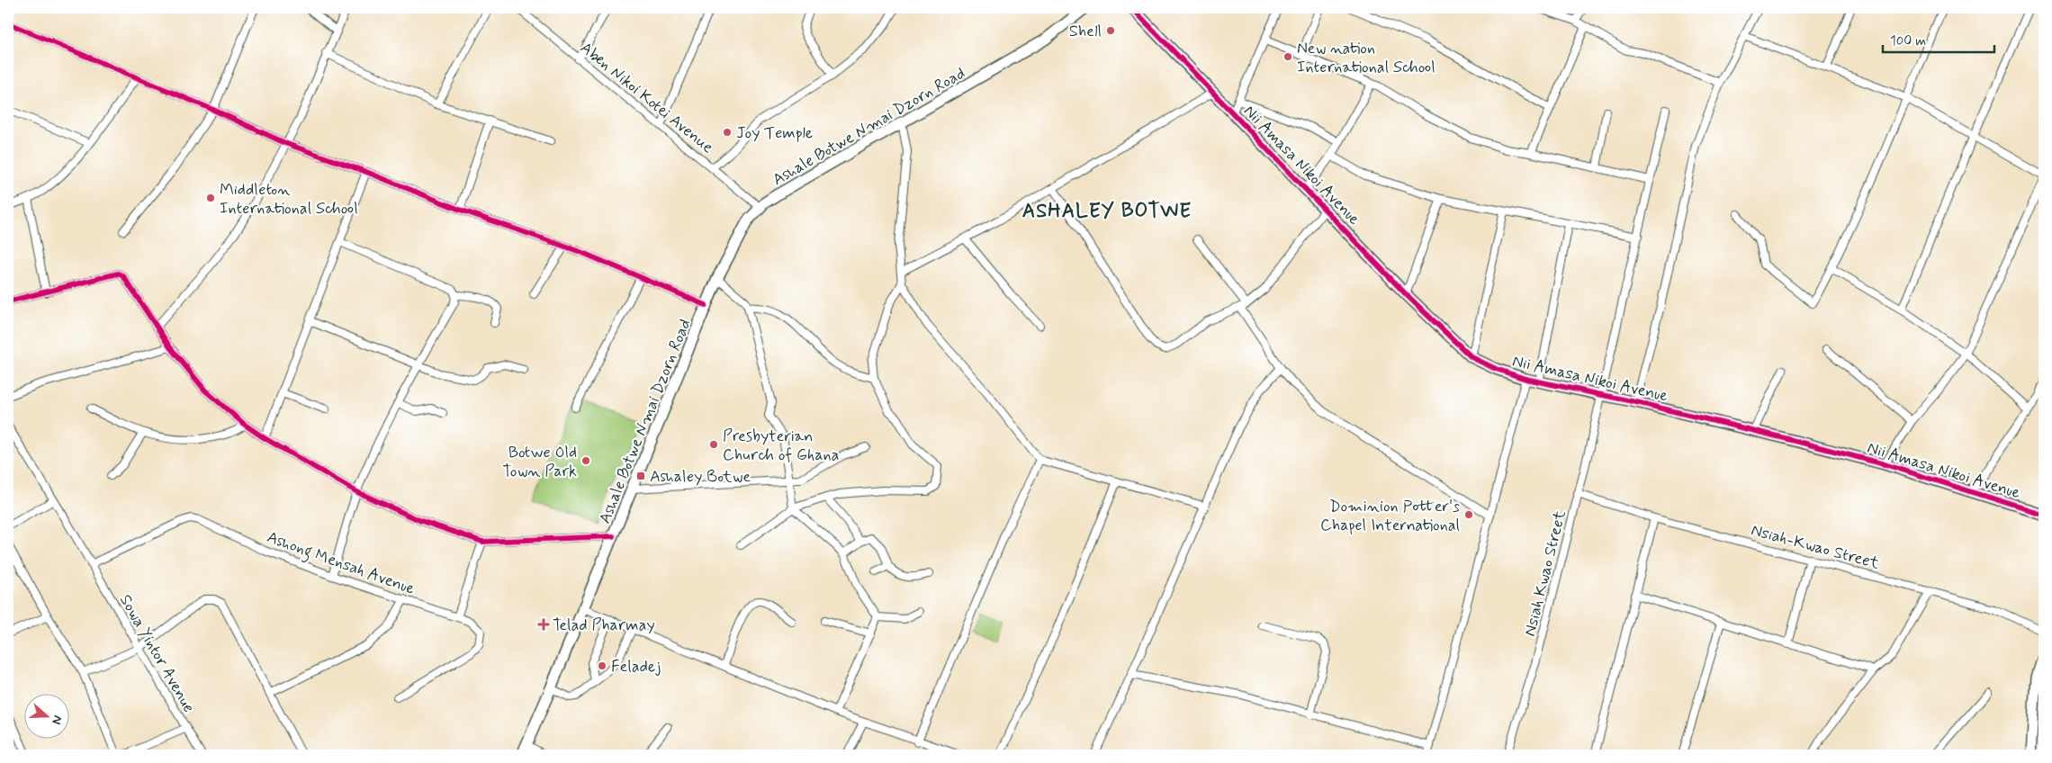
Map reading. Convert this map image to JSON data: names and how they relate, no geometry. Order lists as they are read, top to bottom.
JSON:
{
  "streets": {
    "street": [
      "Aben Nikoi Kotei Avenue",
      "Ashale Botwe Nmai Dzorn Road",
      "Nii Amasa Nikoi Avenue",
      "Nsiah-Kwao Street",
      "Ashong Mensah Avenue",
      "Nsiah Kwao Street",
      "Sowa Yintor Avenue"
    ]
  },
  "crossings": [
    ["Aben Nikoi Kotei Avenue", "Ashale Botwe Nmai Dzorn Road"],
    ["Nii Amasa Nikoi Avenue", "Nsiah Kwao Street"],
    ["Nsiah-Kwao Street", "Nsiah Kwao Street"],
    ["Ashong Mensah Avenue", "Sowa Yintor Avenue"]
  ],
  "districts": ["ASHALEY BOTWE"],
  "places": {
    "other": [
      "Shell",
      "New nation International School",
      "Joy Temple",
      "Middleton International School",
      "Presbyterian Church of Ghana",
      "Botwe Old Town Park",
      "Dominion Potter's Chapel International",
      "Feladej"
    ],
    "transit": ["Ashaley Botwe"],
    "health": ["Telad Pharmay"]
  },
  "scale_bar": "100 m",
  "north": "right"
}
